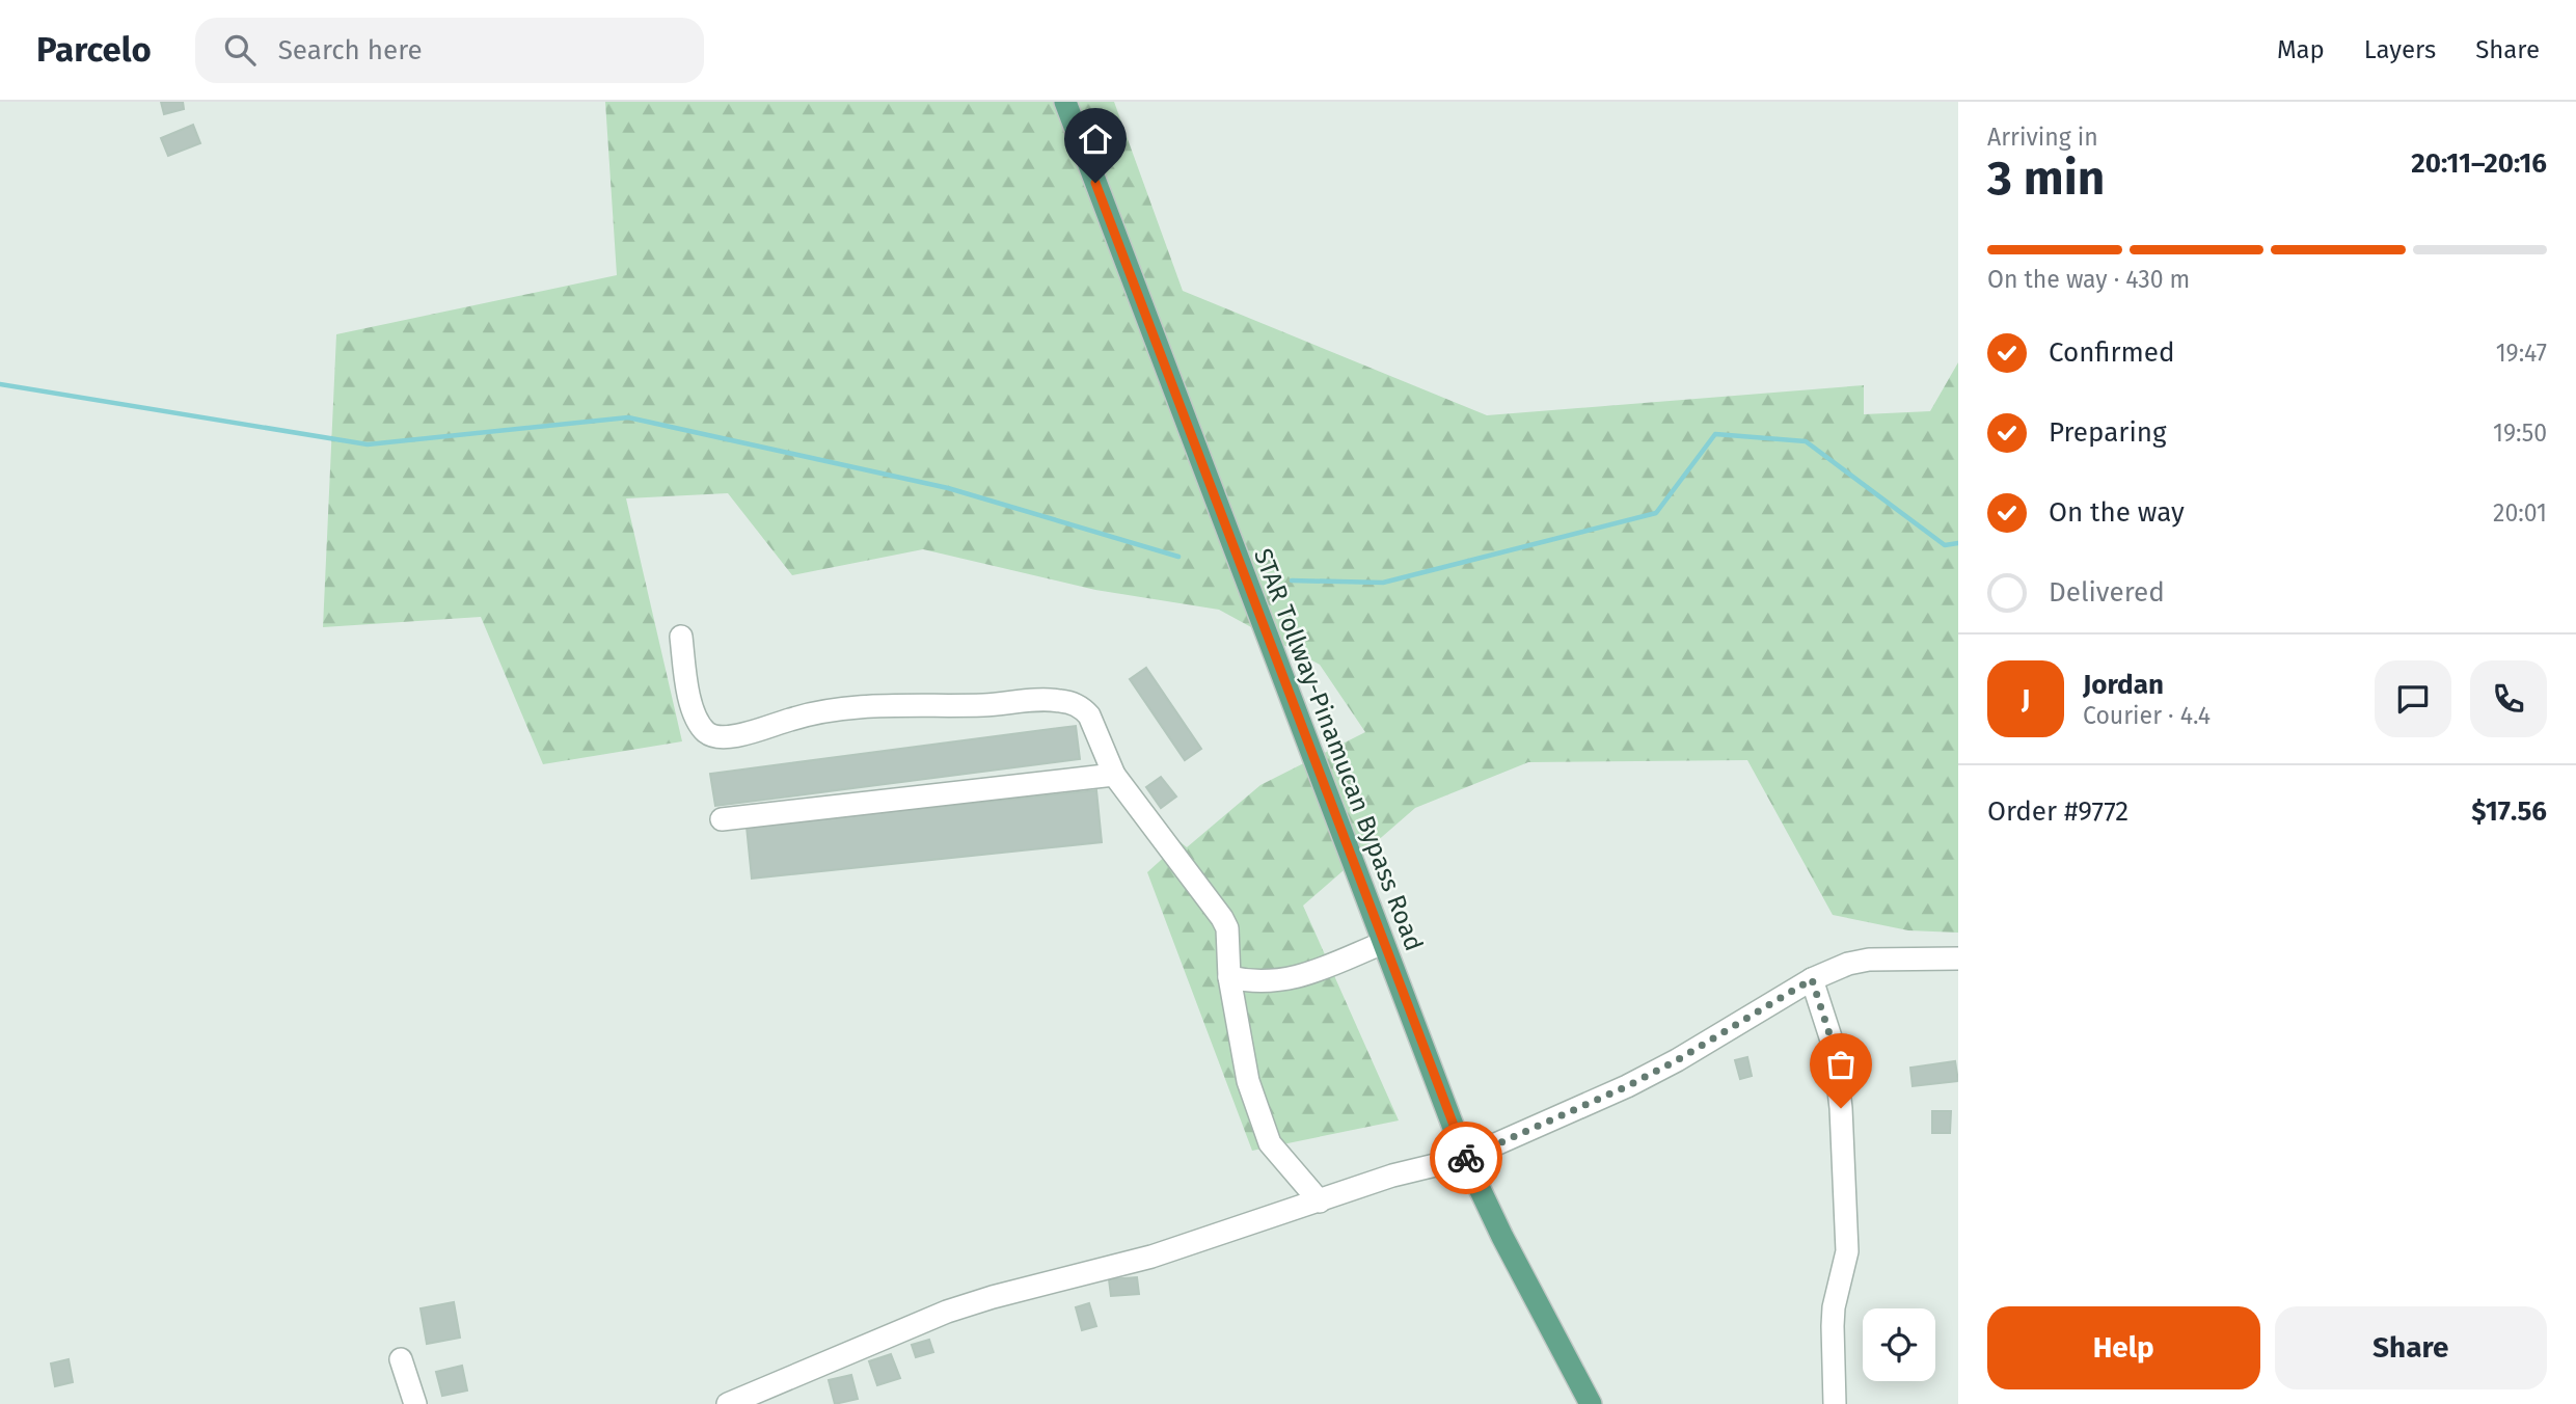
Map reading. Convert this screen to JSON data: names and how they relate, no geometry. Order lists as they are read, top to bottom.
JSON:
{
  "streets": {
    "main road": ["STAR Tollway-Pinamucan Bypass Road"]
  },
  "page": {
    "header": "Parcelo",
    "search": "Search here",
    "nav": ["Map", "Layers", "Share"],
    "heading": ["3 min", "Arriving in", "20:11–20:16"],
    "panel": [
      "Jordan",
      "Courier · 4.4",
      "Order #9772",
      "$17.56"
    ],
    "bar": "On the way · 430 m",
    "list": [
      ["Confirmed", "19:47"],
      ["Preparing", "19:50"],
      ["On the way", "20:01"],
      "Delivered"
    ],
    "round": "J",
    "buttons": ["Help", "Share"]
  }
}
